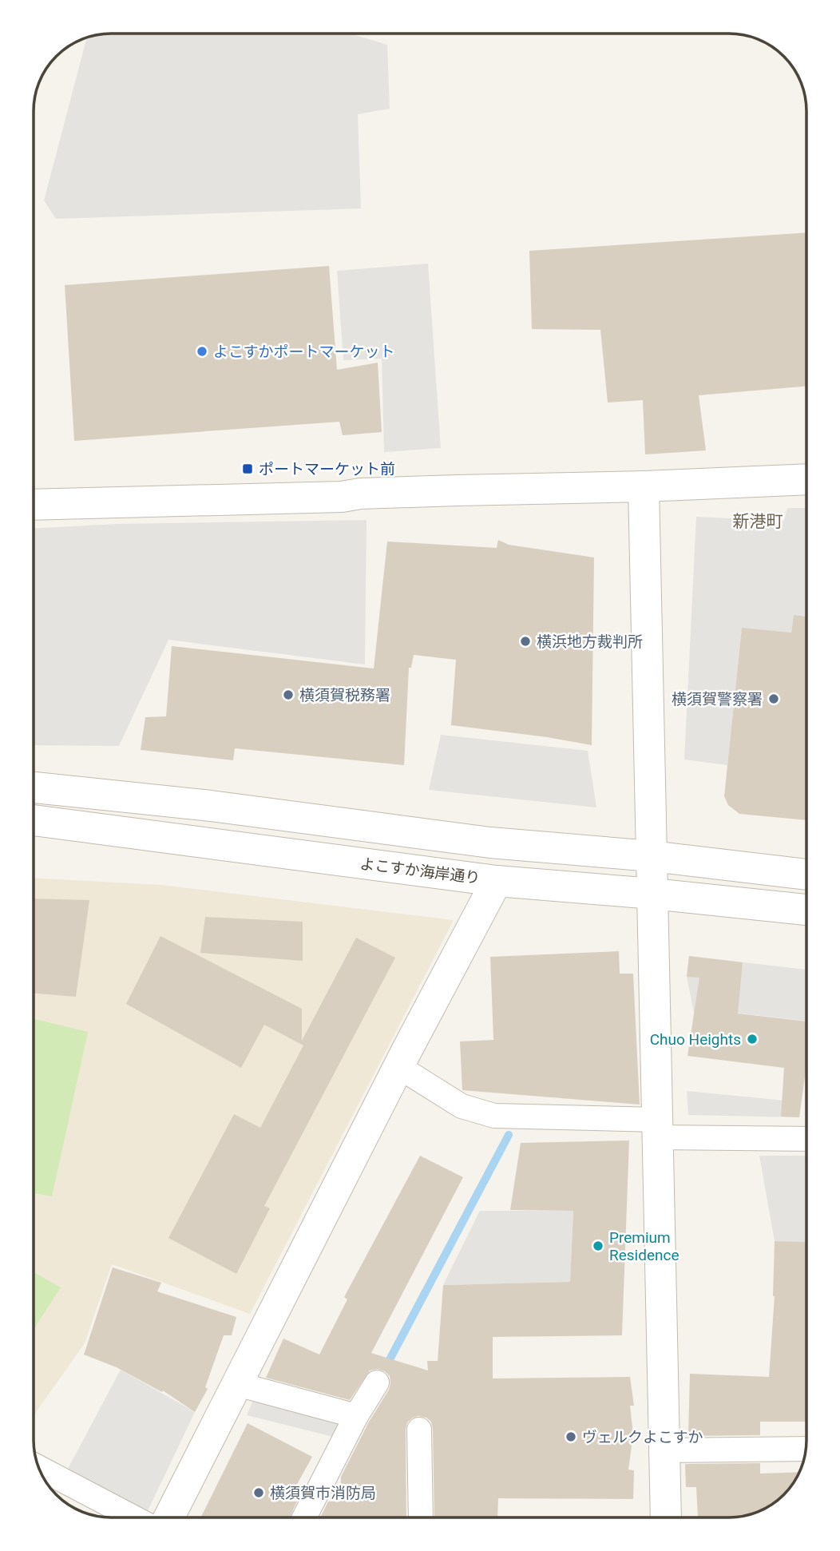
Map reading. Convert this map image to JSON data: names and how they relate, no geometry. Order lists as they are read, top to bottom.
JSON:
{
  "streets": {
    "street": ["よこすか海岸通り"]
  },
  "districts": ["新港町"],
  "places": {
    "other": [
      "よこすかポートマーケット",
      "横浜地方裁判所",
      "横須賀税務署",
      "横須賀警察署",
      "Chuo Heights",
      "Premium Residence",
      "ヴェルクよこすか",
      "横須賀市消防局"
    ],
    "transit": ["ポートマーケット前"]
  }
}
